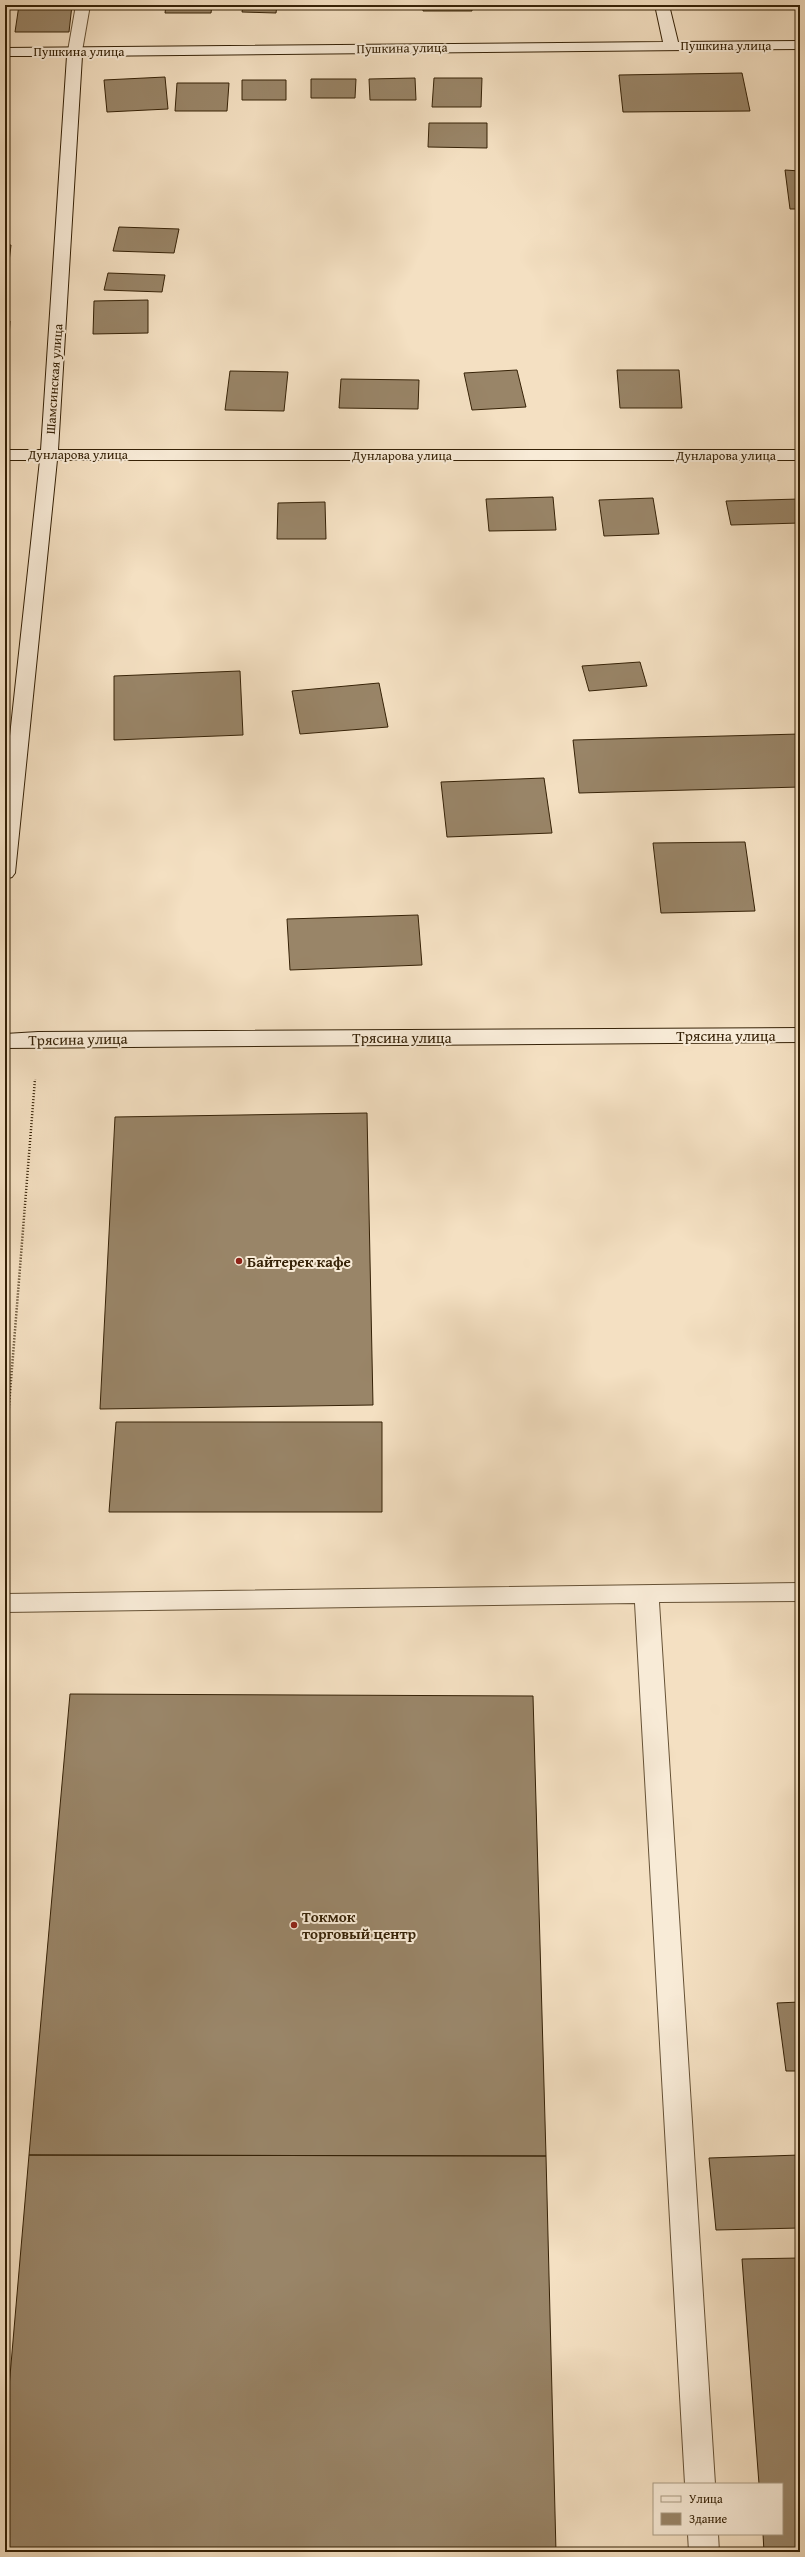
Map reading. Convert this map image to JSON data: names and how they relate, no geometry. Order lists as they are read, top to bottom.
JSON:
{
  "streets": {
    "street": [
      "Пушкина улица",
      "Шамсинская улица",
      "Дунларова улица",
      "Трясина улица"
    ]
  },
  "crossings": [
    ["Пушкина улица", "Шамсинская улица"],
    ["Шамсинская улица", "Дунларова улица"]
  ],
  "places": ["Байтерек кафе", "Токмок торговый центр"],
  "legend": ["Улица", "Здание"]
}
